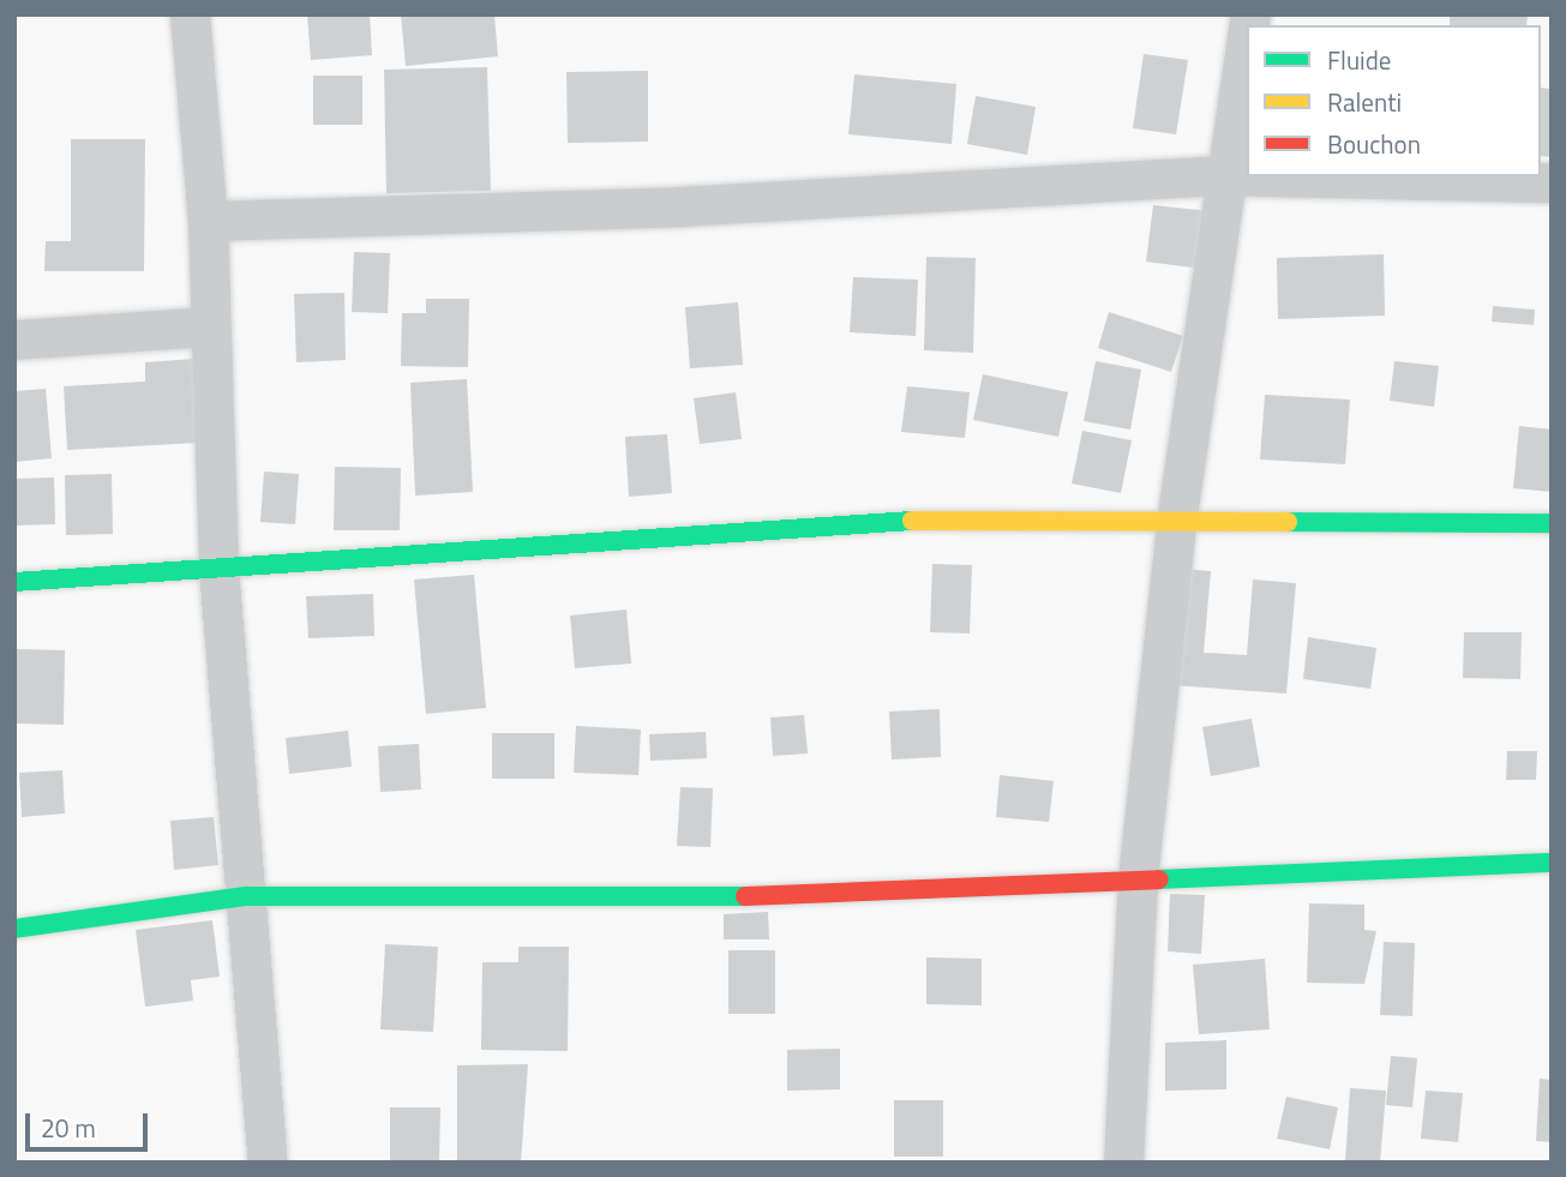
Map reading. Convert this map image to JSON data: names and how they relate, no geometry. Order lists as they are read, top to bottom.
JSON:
{
  "legend": ["Fluide", "Ralenti", "Bouchon"],
  "scale_bar": "20 m"
}
